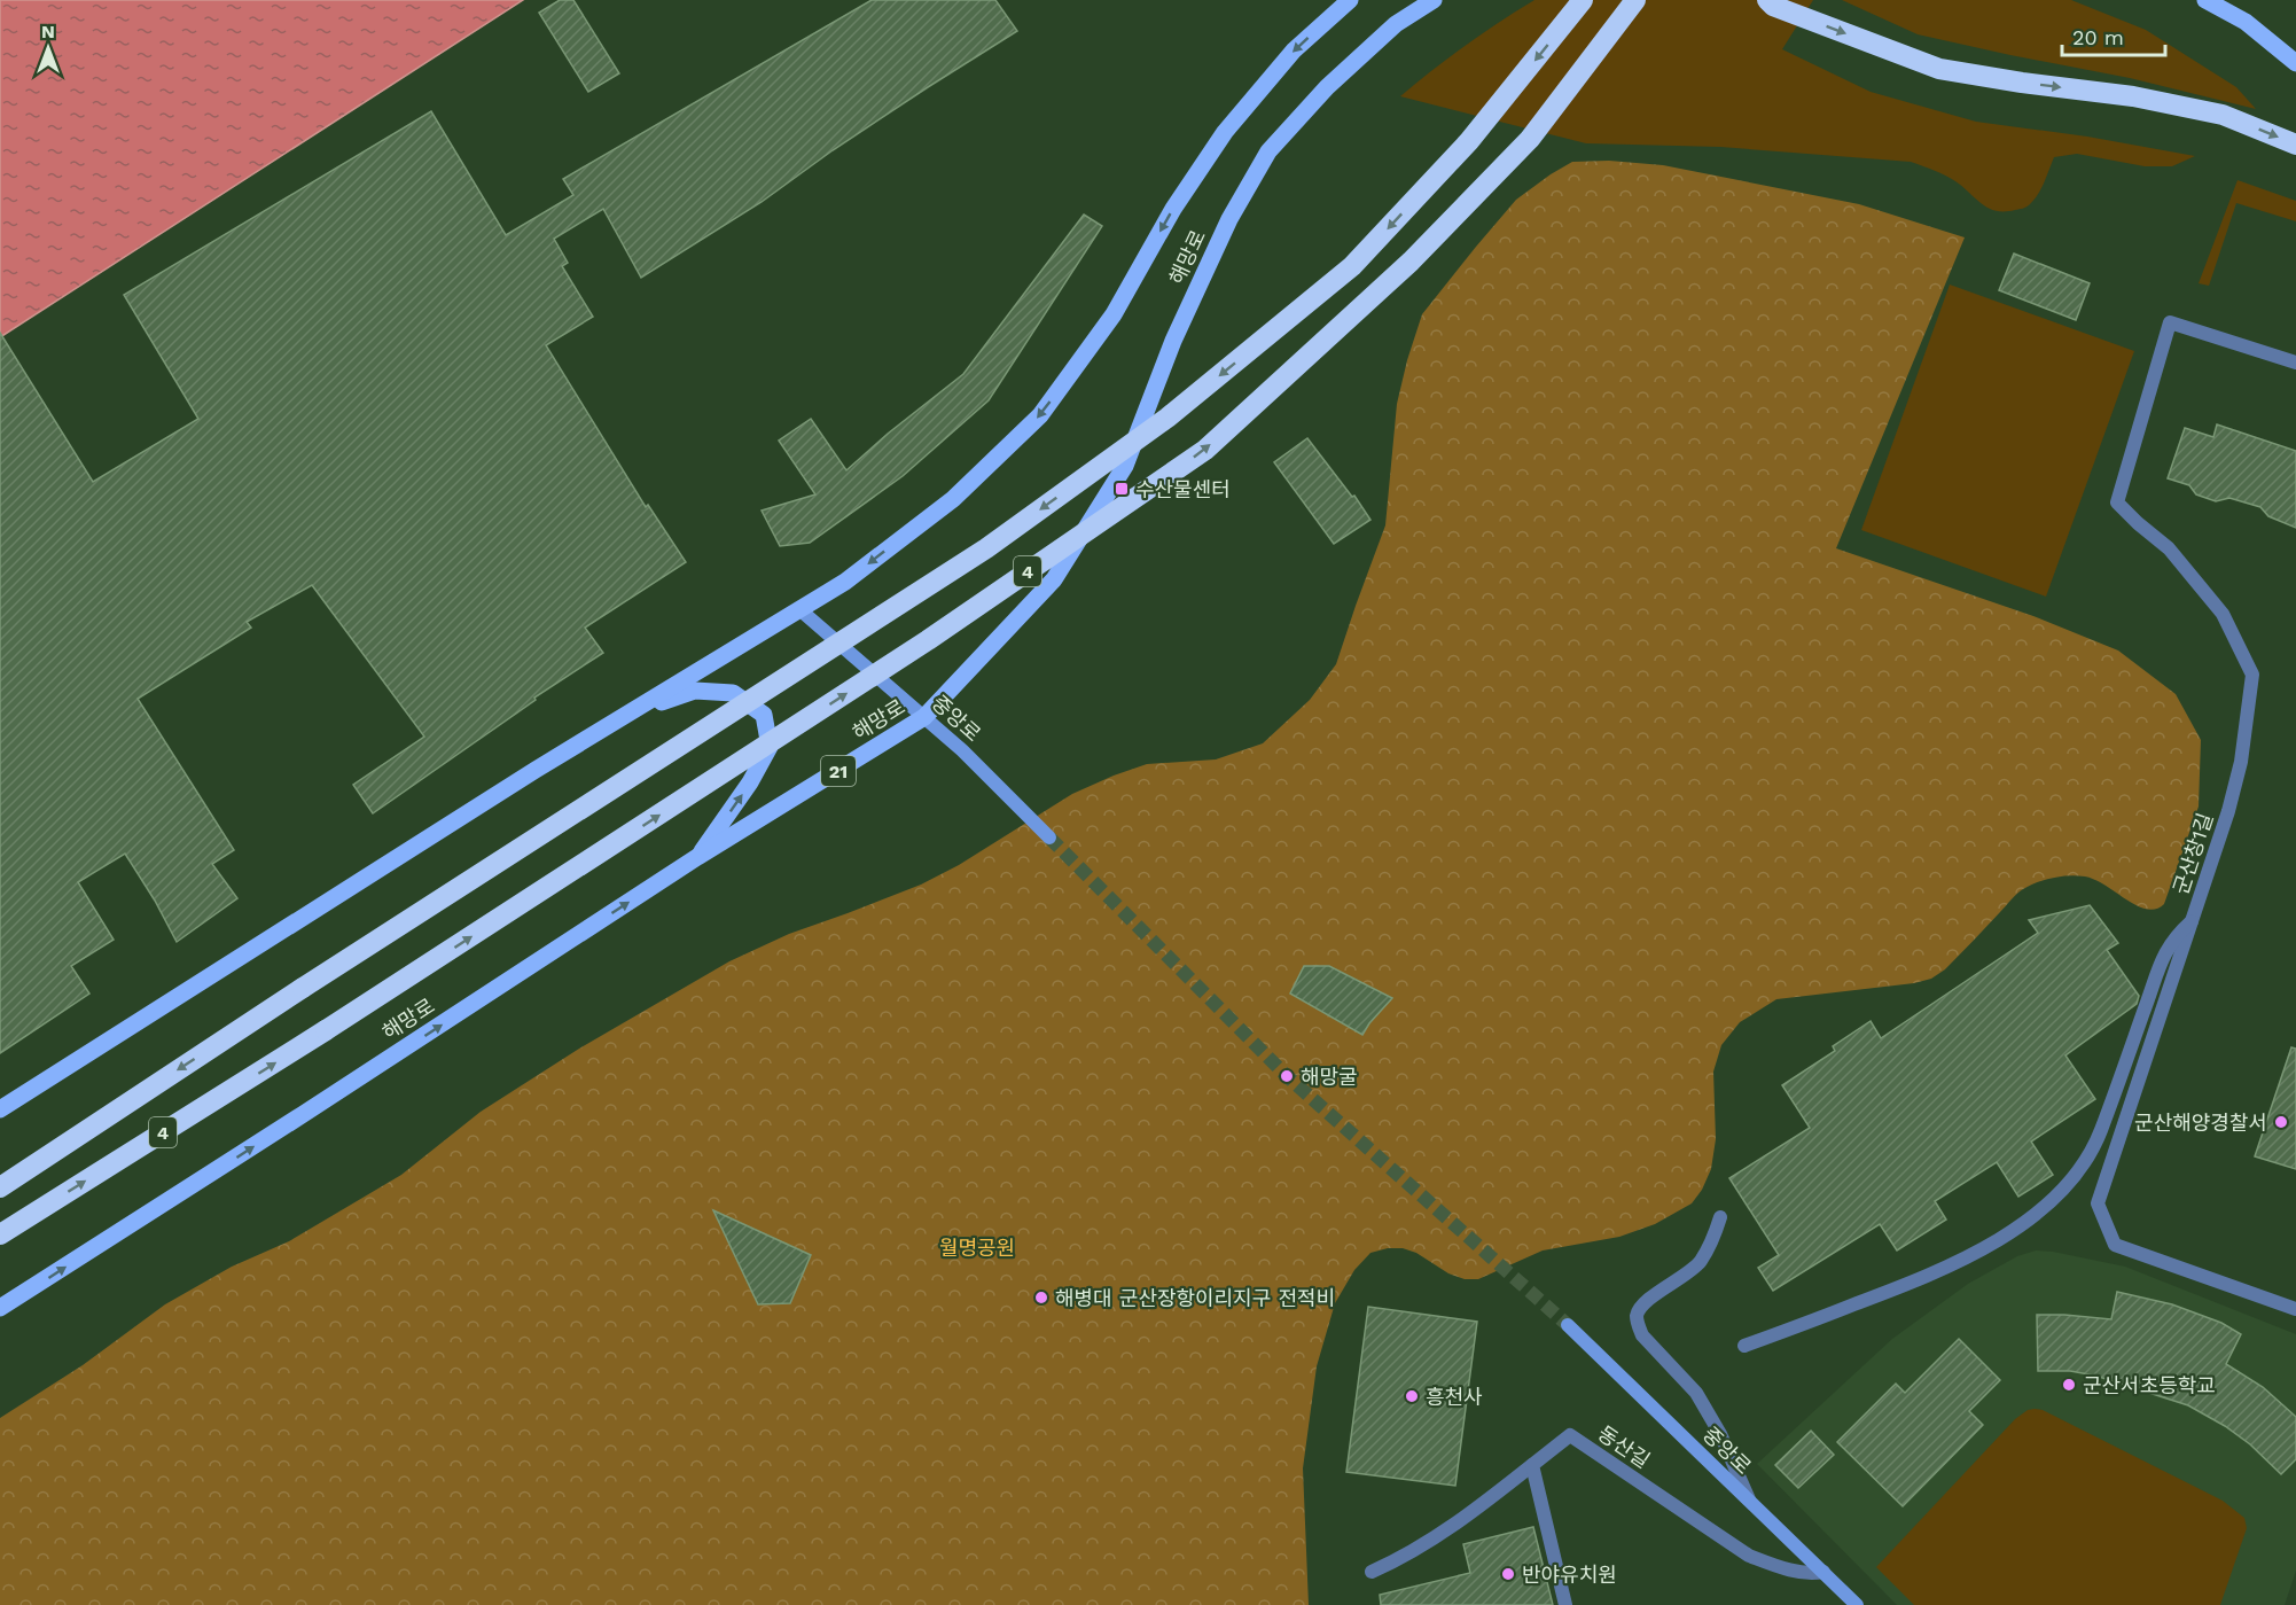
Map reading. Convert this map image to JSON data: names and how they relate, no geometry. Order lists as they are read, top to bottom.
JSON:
{
  "streets": {
    "highway": ["4"],
    "main road": ["해망로", "21"],
    "street": ["중앙로", "군산창1길", "동산길"]
  },
  "crossings": [
    ["해망로", "중앙로"],
    ["중앙로", "동산길"]
  ],
  "parks": ["월명공원"],
  "places": {
    "transit": ["수산물센터"],
    "other": [
      "해망굴",
      "군산해양경찰서",
      "해병대 군산장항이리지구 전적비",
      "군산서초등학교",
      "흥천사",
      "반야유치원"
    ]
  },
  "scale_bar": "20 m",
  "north": "top"
}
